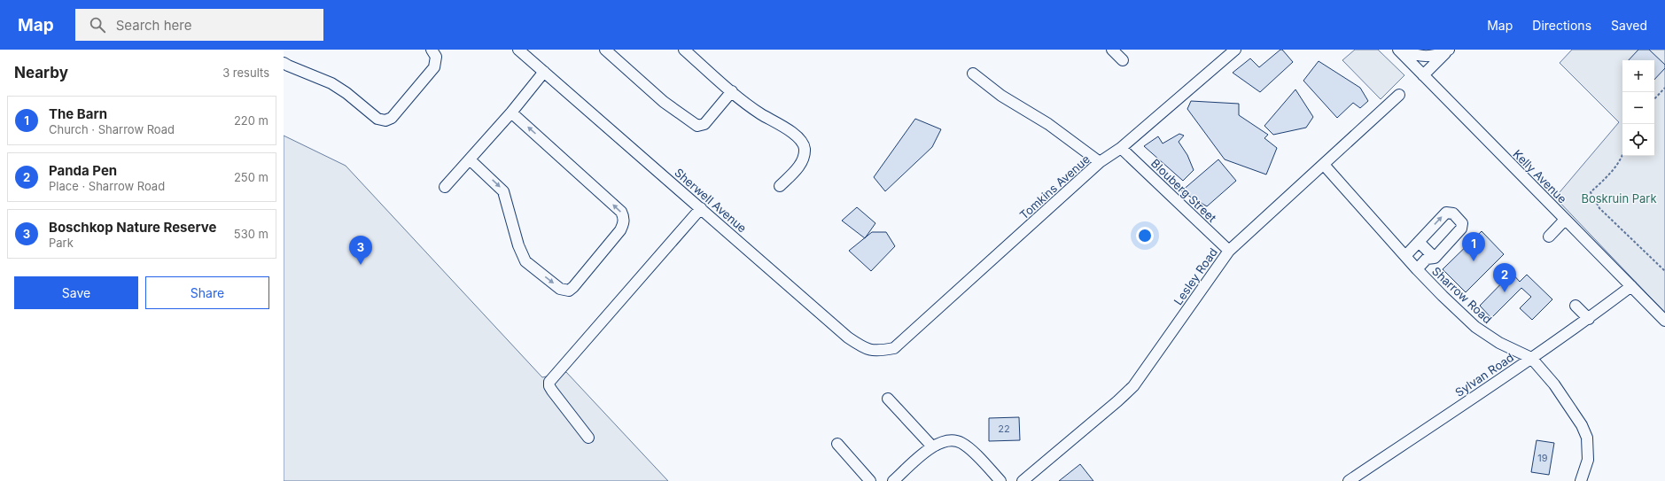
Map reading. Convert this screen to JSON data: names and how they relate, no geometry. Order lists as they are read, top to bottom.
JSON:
{
  "streets": {
    "street": [
      "Kelly Avenue",
      "Tomkins Avenue",
      "Blouberg Street",
      "Sherwell Avenue",
      "Lesley Road",
      "Sharrow Road",
      "Sylvan Road"
    ]
  },
  "crossings": [
    ["Kelly Avenue", "Sylvan Road"],
    ["Tomkins Avenue", "Blouberg Street"],
    ["Tomkins Avenue", "Sherwell Avenue"],
    ["Blouberg Street", "Lesley Road"],
    ["Lesley Road", "Sharrow Road"],
    ["Sharrow Road", "Sylvan Road"]
  ],
  "parks": ["Boskruin Park"],
  "house_numbers": ["22", "19"],
  "page": {
    "header": "Map",
    "search": "Search here",
    "nav": ["Map", "Directions", "Saved"],
    "heading": ["Nearby", "3 results"],
    "map_buttons": ["+", "−"],
    "list": [
      {
        "mark": "1",
        "name": "The Barn",
        "note": "Church · Sharrow Road",
        "value": "220 m"
      },
      {
        "mark": "2",
        "name": "Panda Pen",
        "note": "Place · Sharrow Road",
        "value": "250 m"
      },
      {
        "mark": "3",
        "name": "Boschkop Nature Reserve",
        "note": "Park",
        "value": "530 m"
      }
    ],
    "pins": ["1", "3", "2"],
    "buttons": ["Save", "Share"]
  }
}
